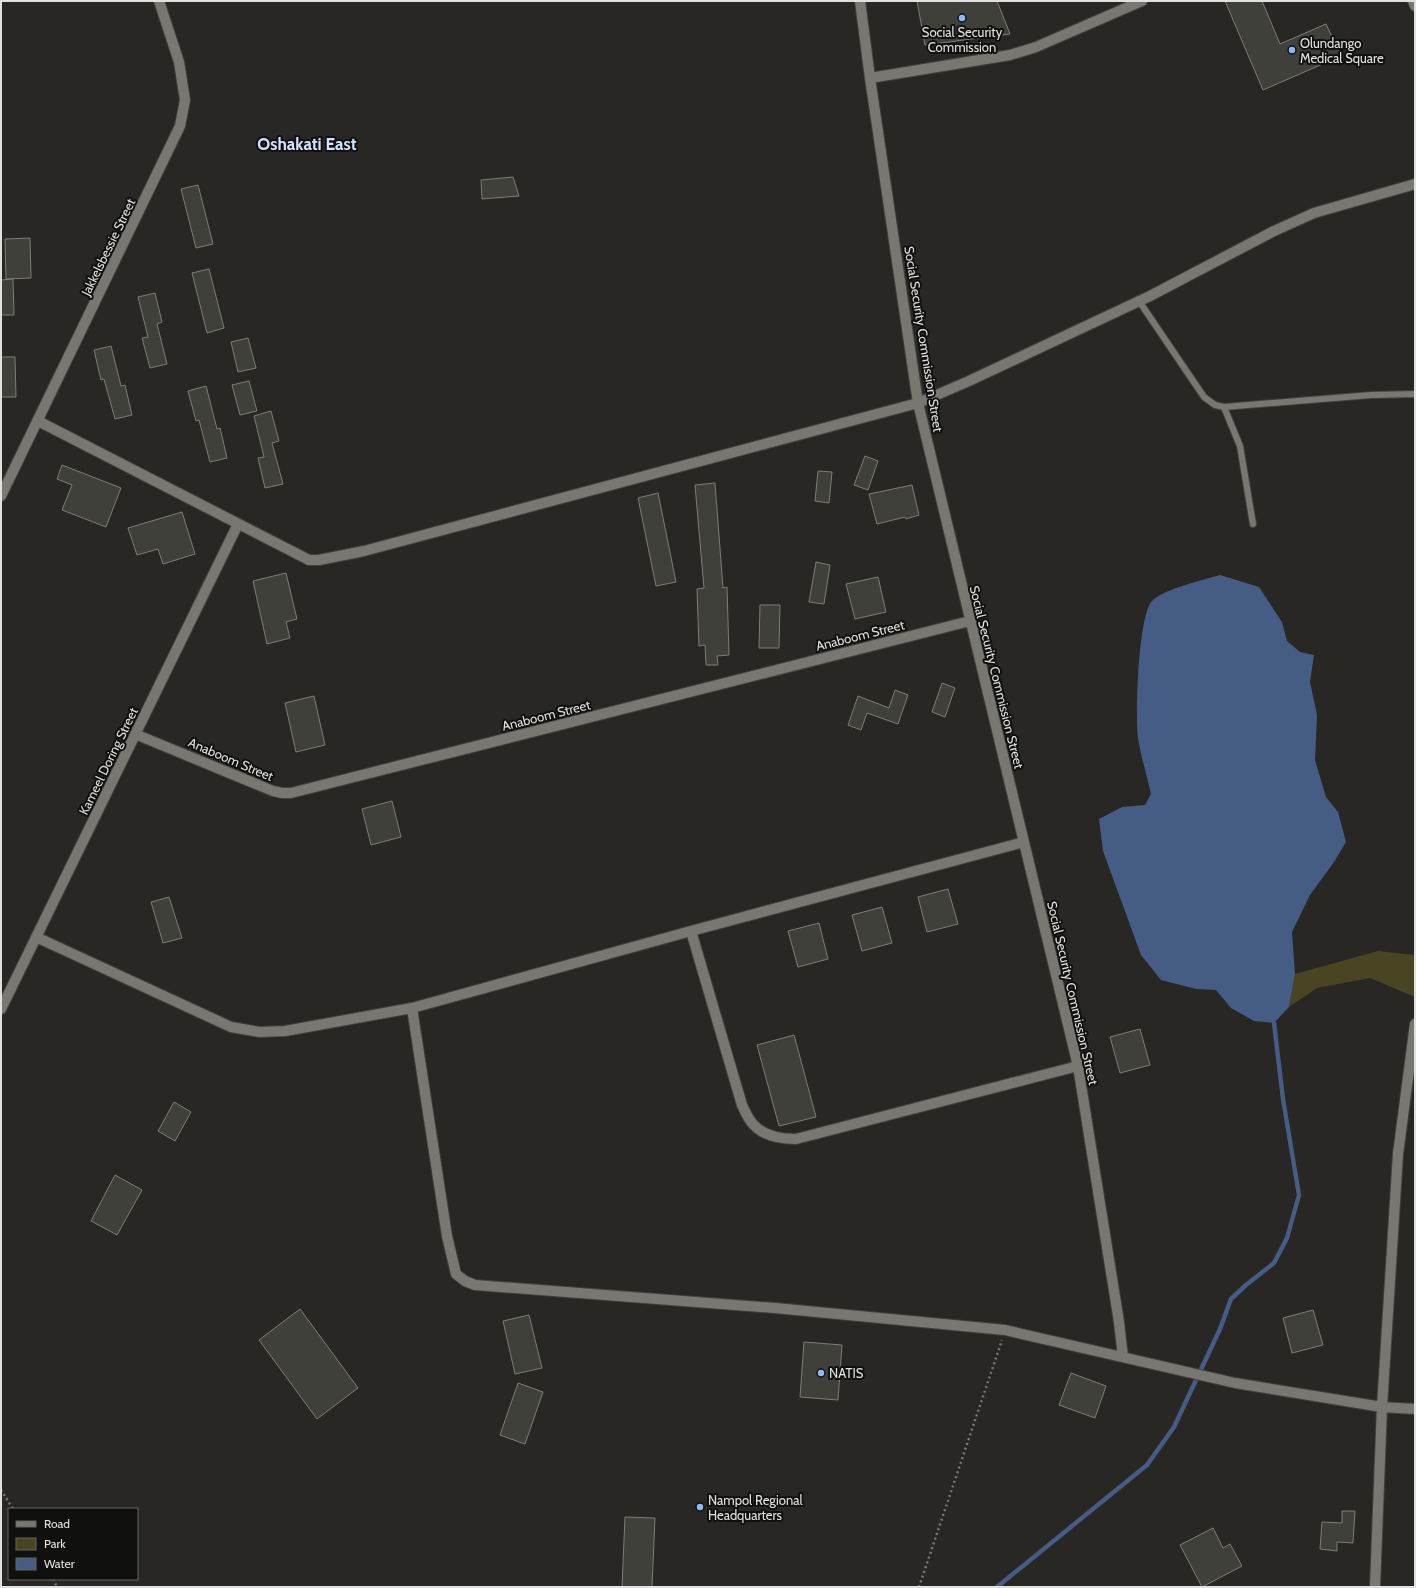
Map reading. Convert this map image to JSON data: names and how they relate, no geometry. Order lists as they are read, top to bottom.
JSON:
{
  "streets": {
    "street": [
      "Jakkelsbessie Street",
      "Social Security Commission Street",
      "Anaboom Street",
      "Kameel Doring Street"
    ]
  },
  "crossings": [
    ["Social Security Commission Street", "Anaboom Street"],
    ["Anaboom Street", "Kameel Doring Street"]
  ],
  "districts": ["Oshakati East"],
  "places": [
    "Social Security Commission",
    "Olundango Medical Square",
    "NATIS",
    "Nampol Regional Headquarters"
  ],
  "legend": ["Road", "Park", "Water"]
}
